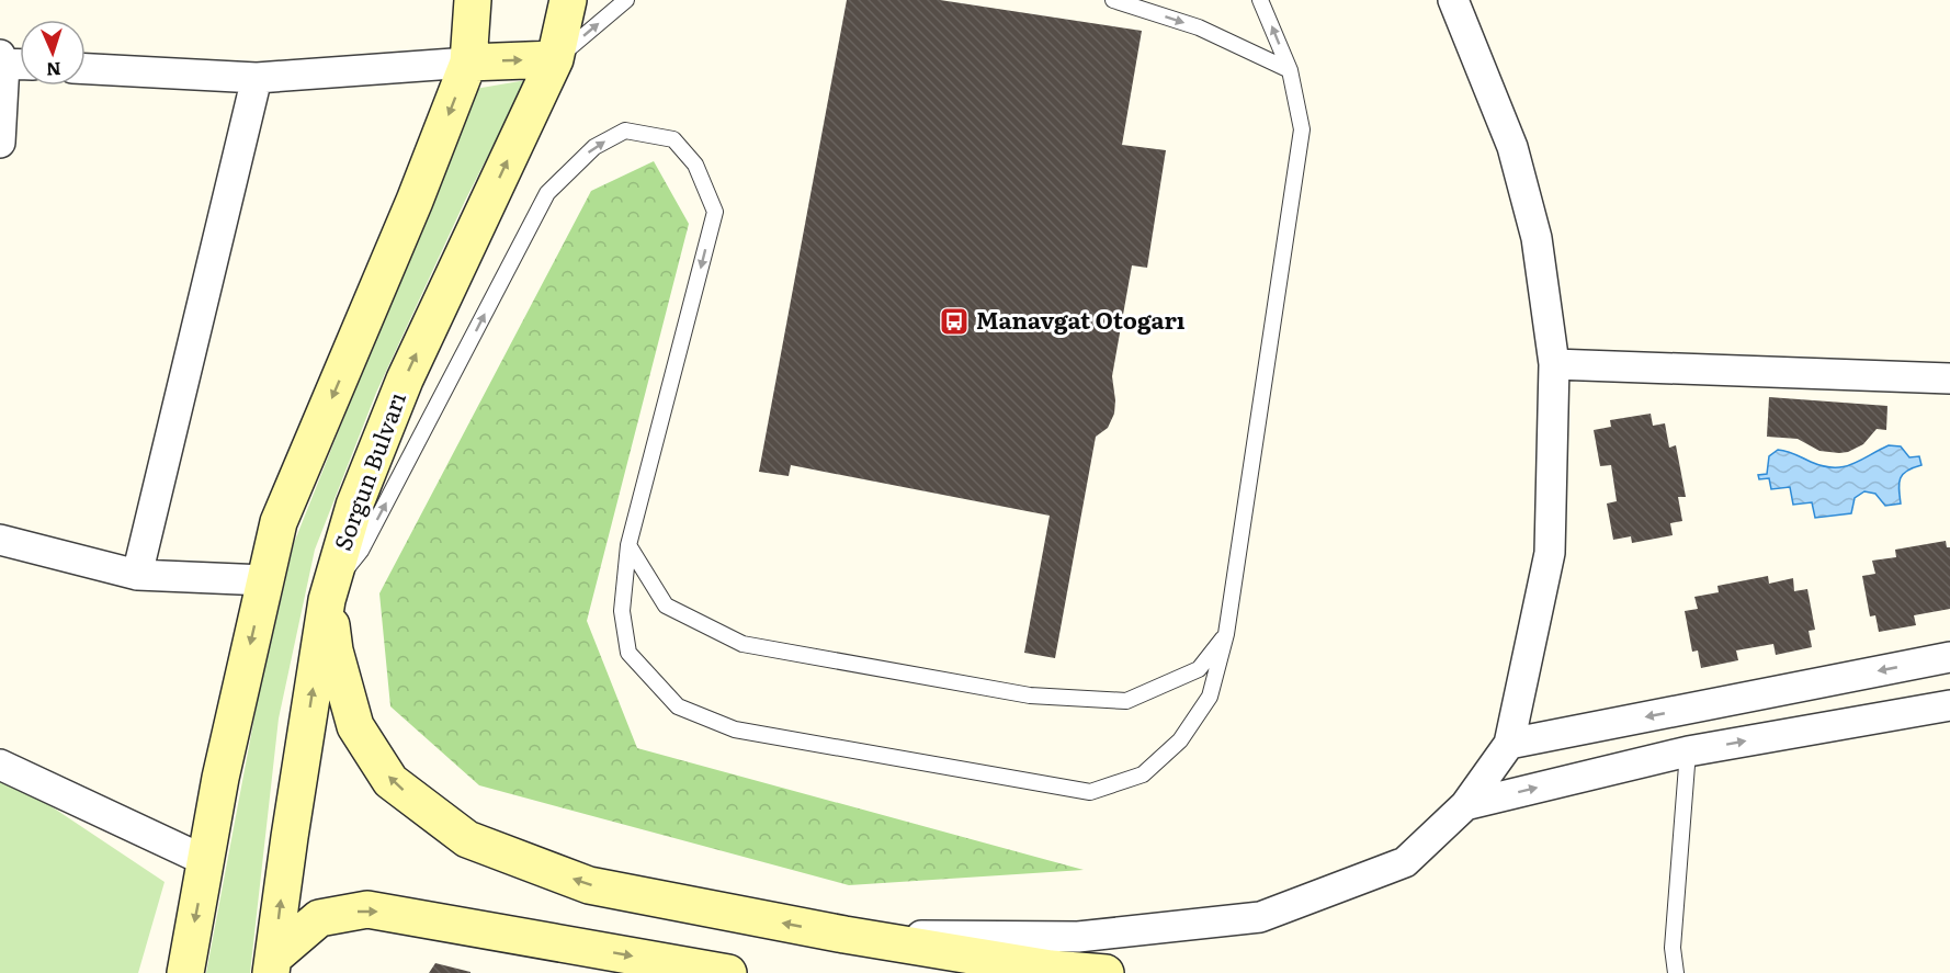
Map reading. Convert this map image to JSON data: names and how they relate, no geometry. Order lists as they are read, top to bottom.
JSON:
{
  "streets": {
    "main road": ["Sorgun Bulvarı"]
  },
  "places": {
    "bus stop": ["Manavgat Otogarı"]
  },
  "north": "bottom"
}
